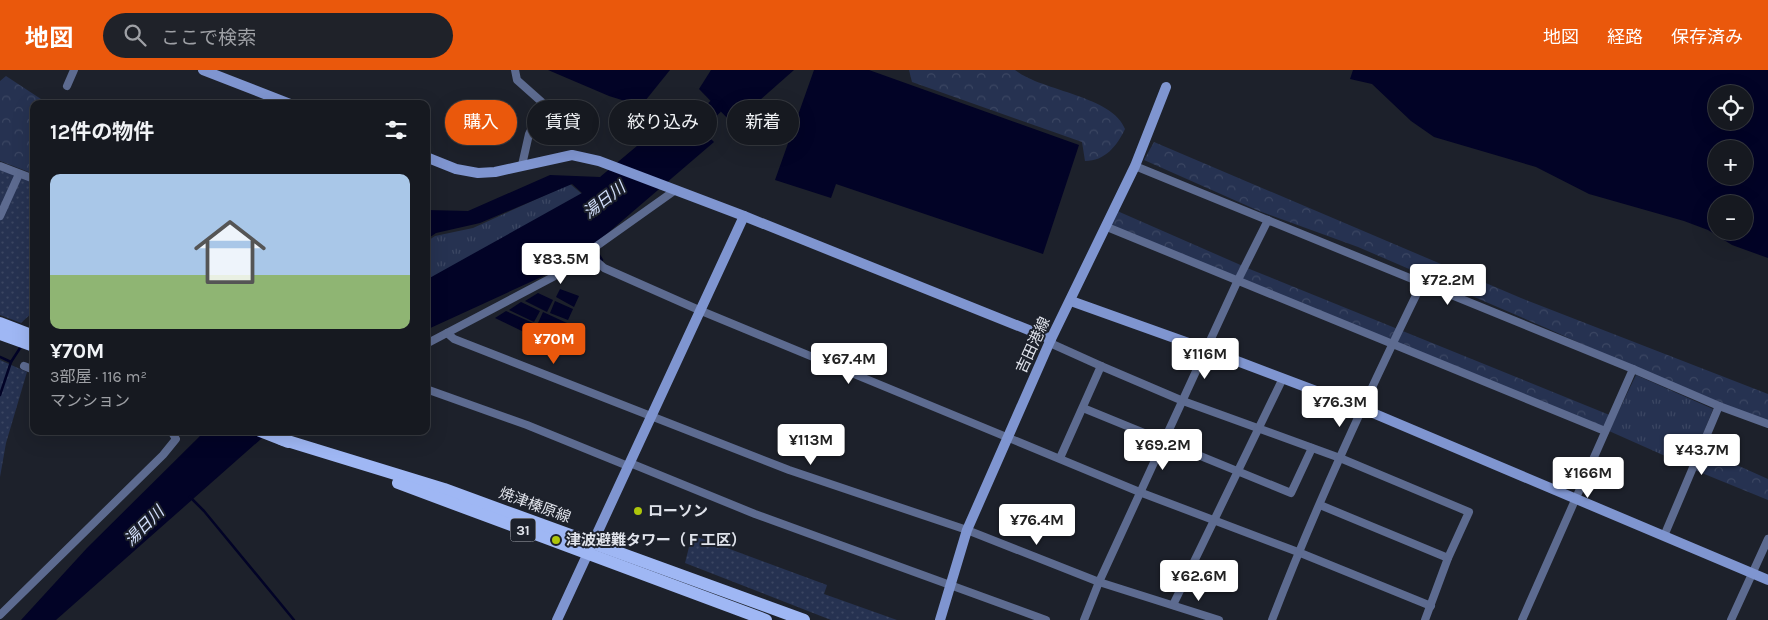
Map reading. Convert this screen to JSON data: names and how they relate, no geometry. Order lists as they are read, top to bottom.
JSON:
{
  "streets": {
    "main road": ["焼津榛原線", "31"],
    "street": ["吉田港線"]
  },
  "water": ["湯日川"],
  "places": ["ローソン", "津波避難タワー（Ｆ工区）"],
  "page": {
    "header": "地図",
    "search": "ここで検索",
    "nav": ["地図", "経路", "保存済み"],
    "map_buttons": ["+", "−"],
    "chip": [
      "購入",
      "賃貸",
      "絞り込み",
      "新着"
    ],
    "heading": "12件の物件",
    "list": [
      {
        "name": "¥70M",
        "note": "3部屋 · 116 m² · マンション"
      }
    ],
    "price": [
      "¥83.5M",
      "¥72.2M",
      "¥70M",
      "¥116M",
      "¥67.4M",
      "¥76.3M",
      "¥113M",
      "¥69.2M",
      "¥43.7M",
      "¥166M",
      "¥76.4M",
      "¥62.6M"
    ]
  }
}
